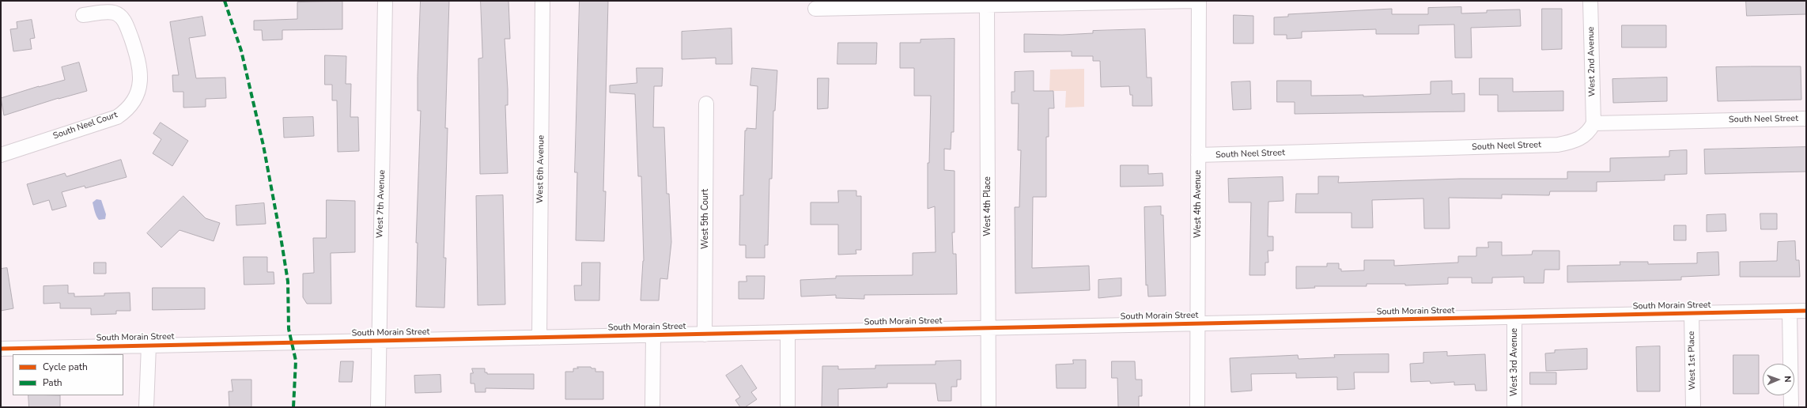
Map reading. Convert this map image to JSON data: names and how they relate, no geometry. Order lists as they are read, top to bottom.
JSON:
{
  "streets": {
    "street": [
      "West 2nd Avenue",
      "South Neel Street",
      "South Neel Court",
      "West 6th Avenue",
      "West 7th Avenue",
      "West 4th Avenue",
      "West 4th Place",
      "West 5th Court",
      "South Morain Street",
      "West 1st Place",
      "West 3rd Avenue"
    ]
  },
  "crossings": [
    ["West 2nd Avenue", "South Neel Street"],
    ["South Neel Street", "West 4th Avenue"],
    ["West 6th Avenue", "South Morain Street"],
    ["West 7th Avenue", "South Morain Street"],
    ["West 4th Avenue", "South Morain Street"],
    ["West 4th Place", "South Morain Street"],
    ["West 5th Court", "South Morain Street"],
    ["South Morain Street", "West 1st Place"],
    ["South Morain Street", "West 3rd Avenue"]
  ],
  "legend": ["Cycle path", "Path"],
  "north": "right"
}
